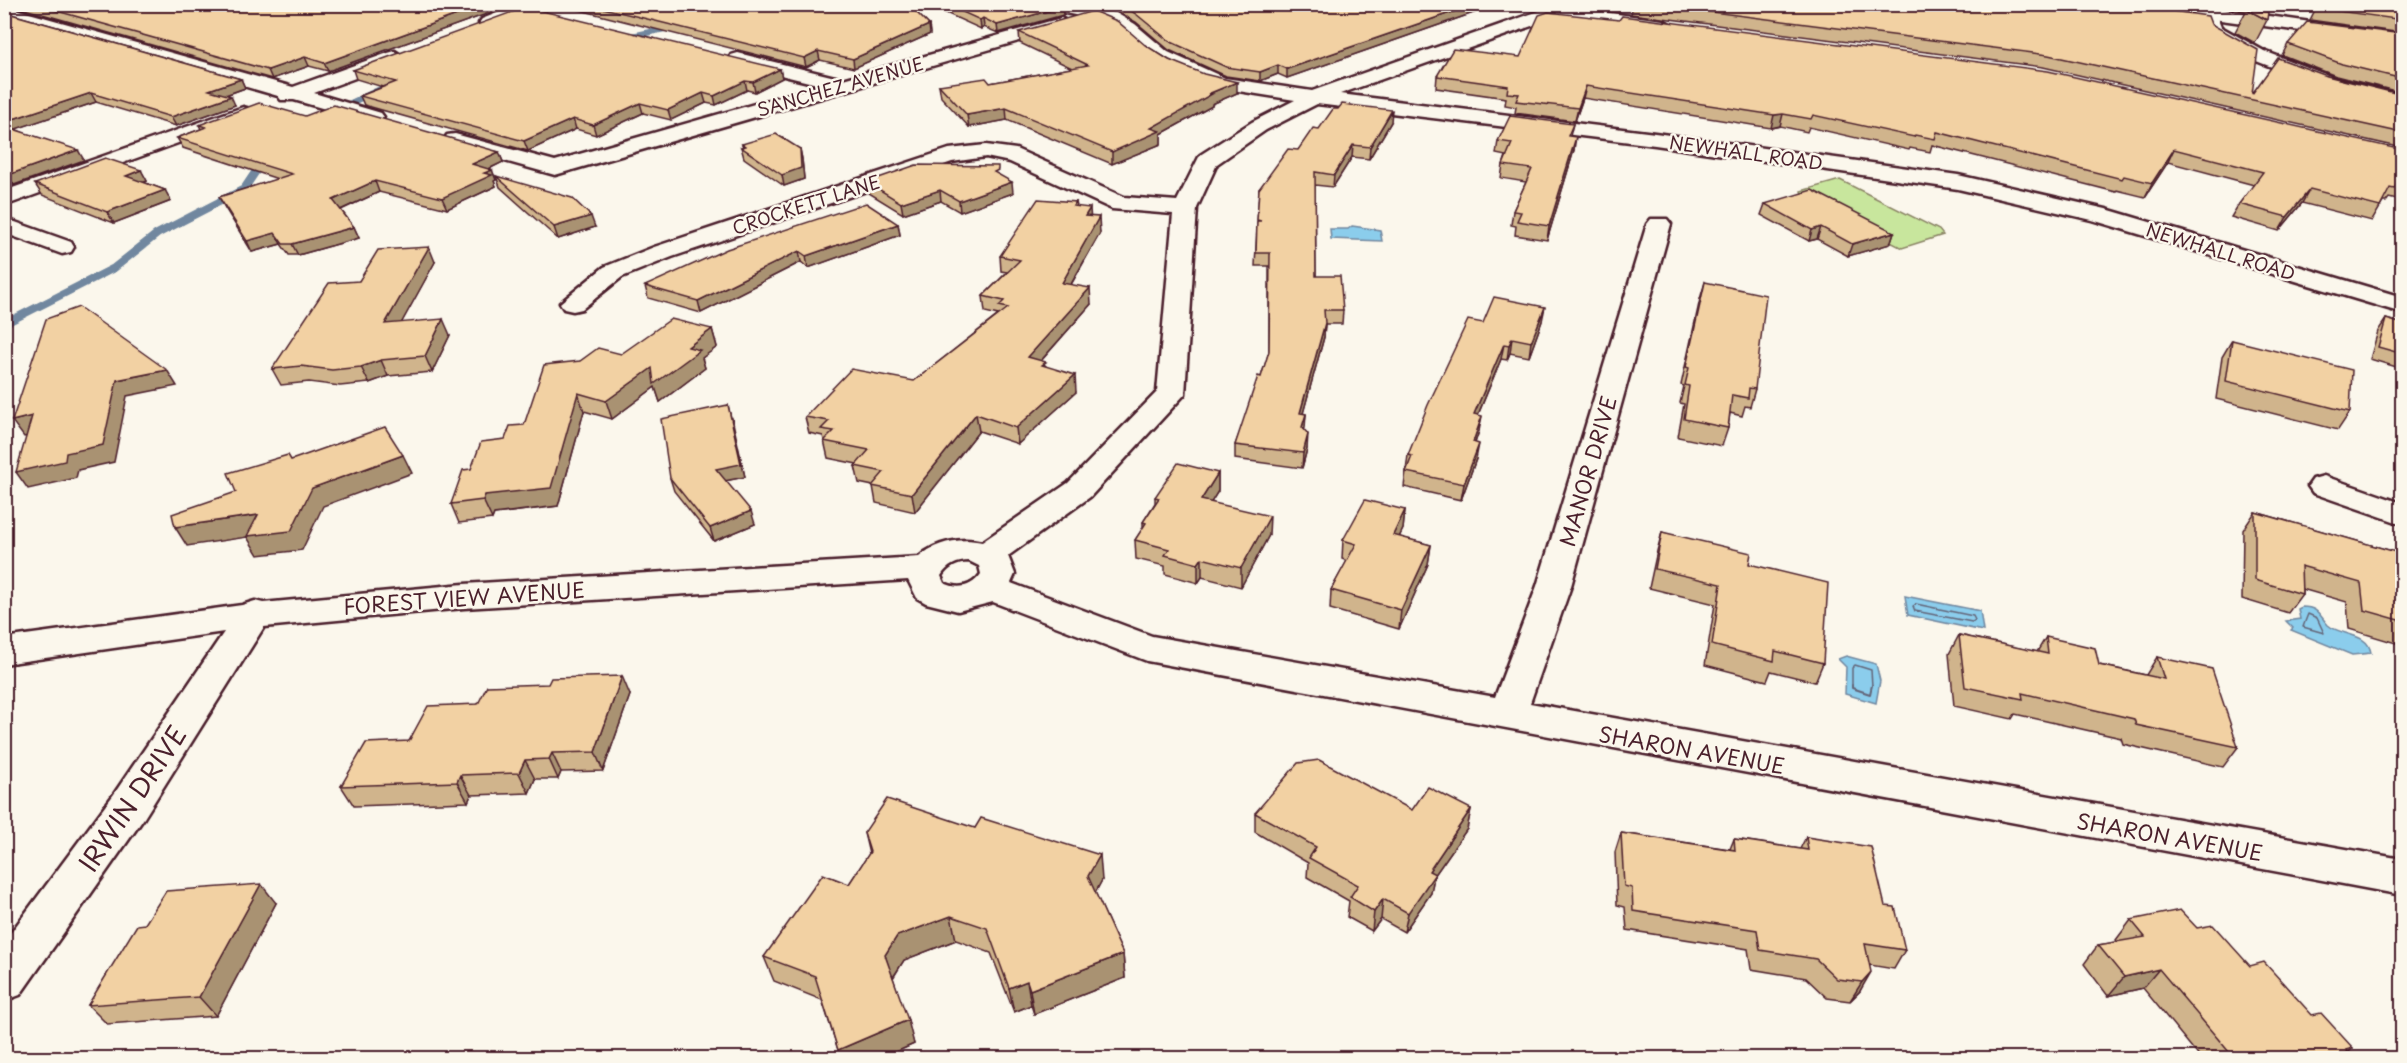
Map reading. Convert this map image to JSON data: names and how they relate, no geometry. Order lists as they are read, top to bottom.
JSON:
{
  "streets": {
    "street": [
      "SANCHEZ AVENUE",
      "NEWHALL ROAD",
      "CROCKETT LANE",
      "MANOR DRIVE",
      "FOREST VIEW AVENUE",
      "SHARON AVENUE",
      "IRWIN DRIVE"
    ]
  },
  "crossings": [
    ["SANCHEZ AVENUE", "NEWHALL ROAD"],
    ["MANOR DRIVE", "SHARON AVENUE"],
    ["FOREST VIEW AVENUE", "SHARON AVENUE"],
    ["FOREST VIEW AVENUE", "IRWIN DRIVE"]
  ]
}
